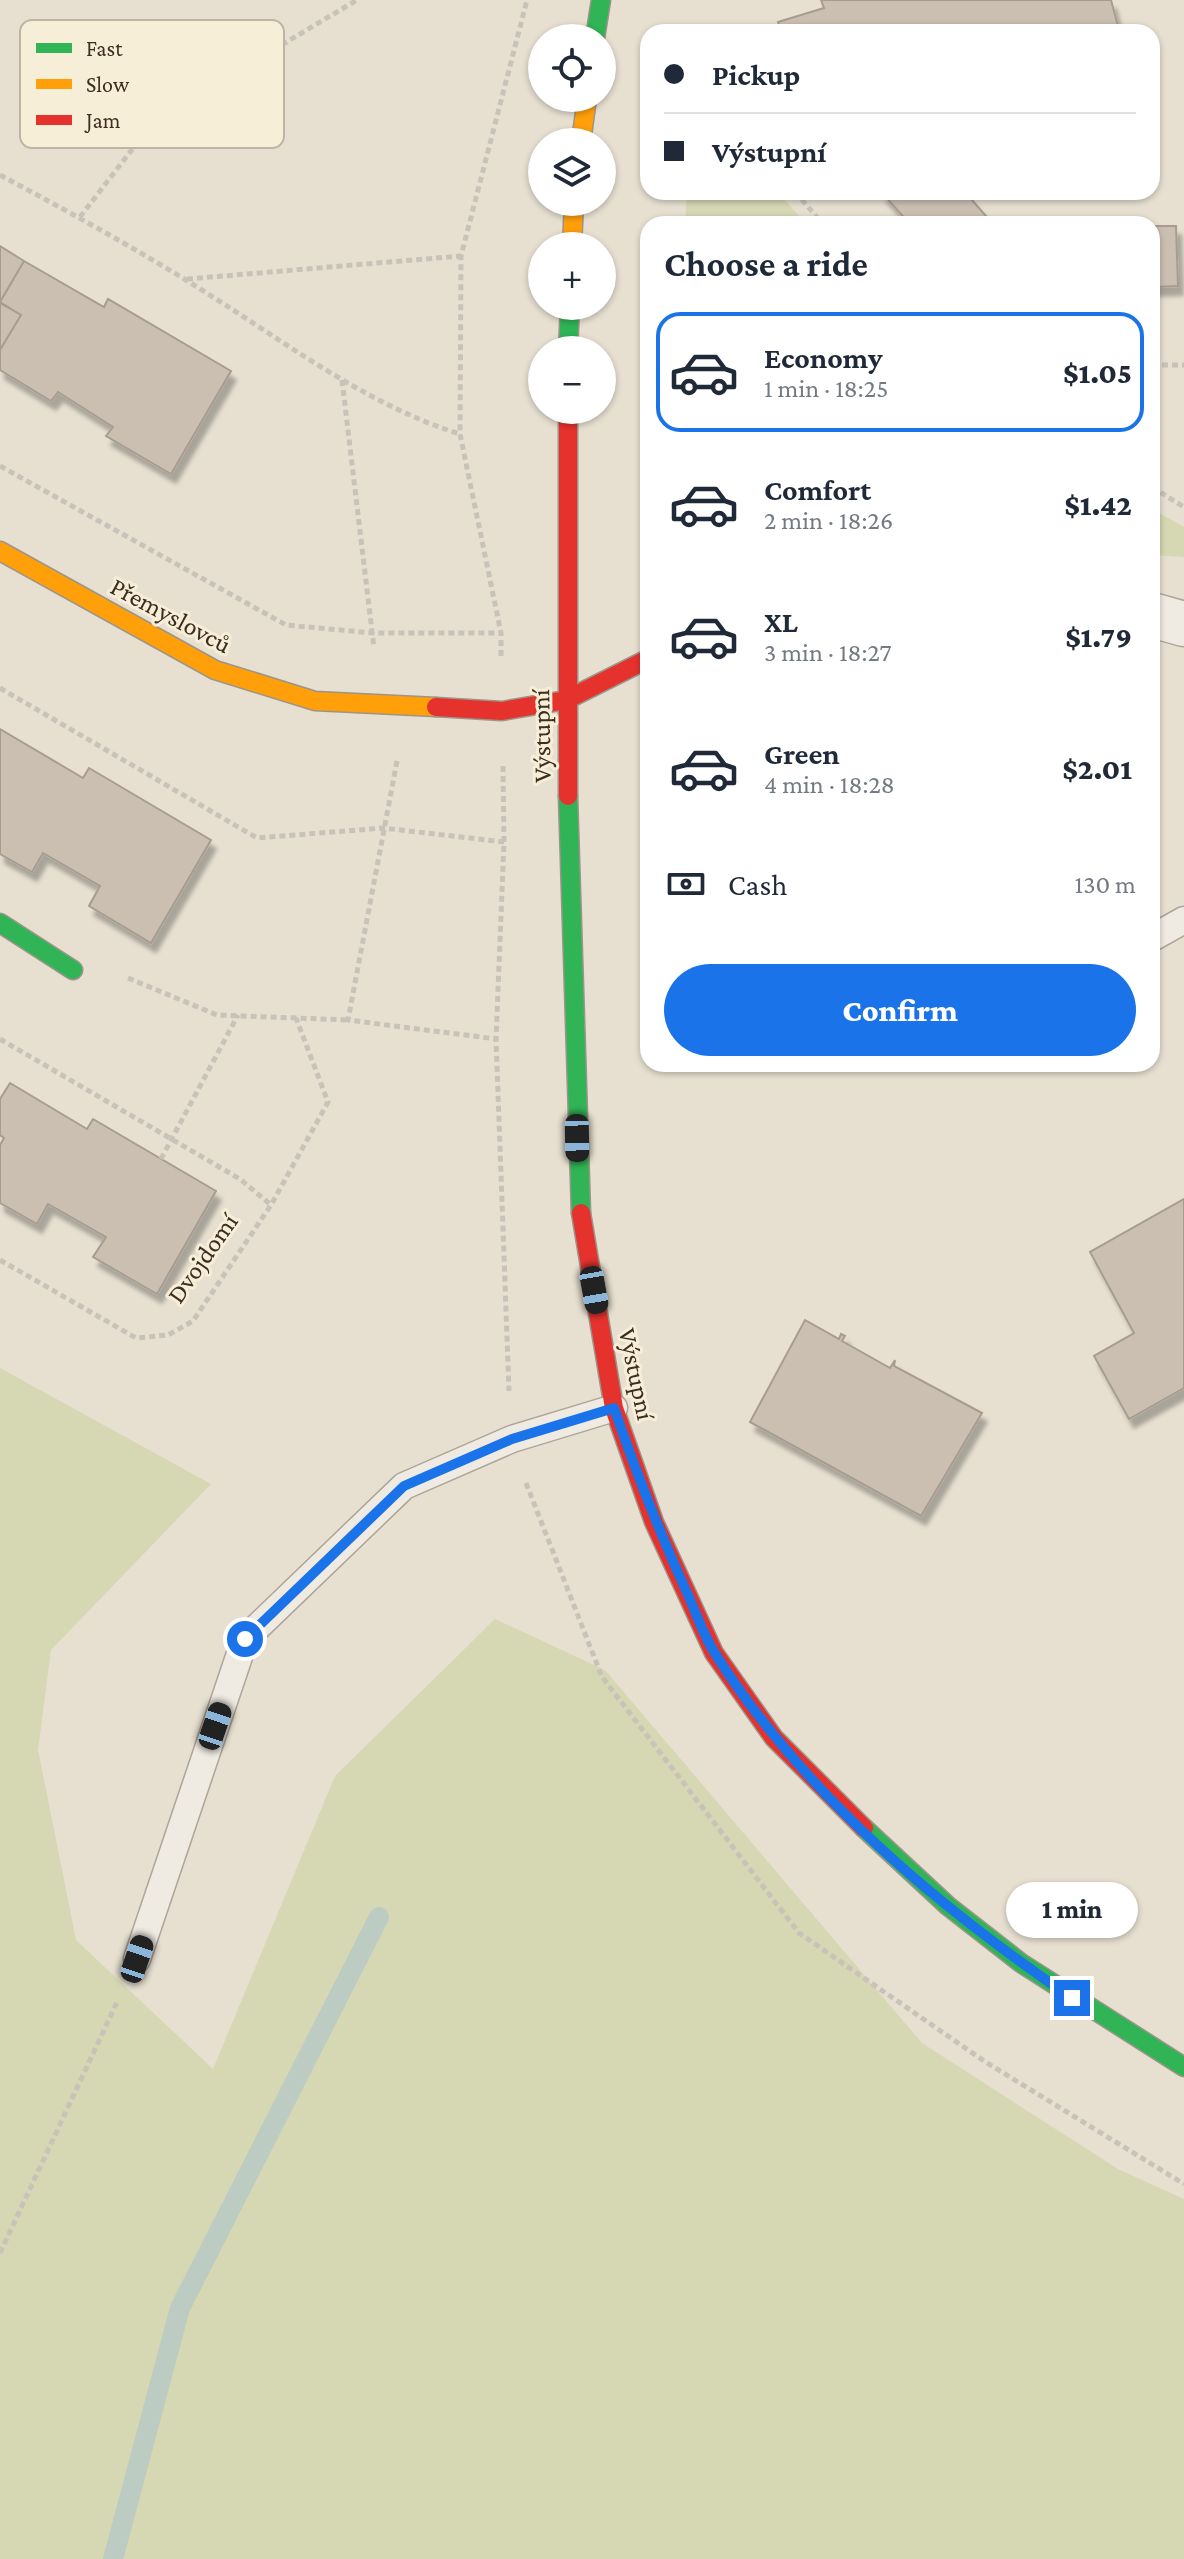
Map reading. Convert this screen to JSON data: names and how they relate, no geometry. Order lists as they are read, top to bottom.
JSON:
{
  "streets": {
    "street": ["Přemyslovců", "Výstupní"],
    "path": ["Dvojdomí"]
  },
  "crossings": [
    ["Přemyslovců", "Výstupní"]
  ],
  "legend": ["Fast", "Slow", "Jam"],
  "page": {
    "map_buttons": ["+", "−"],
    "banner": ["Pickup", "Výstupní"],
    "heading": "Choose a ride",
    "list": [
      {
        "name": "Economy",
        "note": "1 min · 18:25",
        "value": "$1.05"
      },
      {
        "name": "Comfort",
        "note": "2 min · 18:26",
        "value": "$1.42"
      },
      {
        "name": "XL",
        "note": "3 min · 18:27",
        "value": "$1.79"
      },
      {
        "name": "Green",
        "note": "4 min · 18:28",
        "value": "$2.01"
      }
    ],
    "pay": ["Cash", "130 m"],
    "buttons": "Confirm",
    "bubble": "1 min"
  }
}
